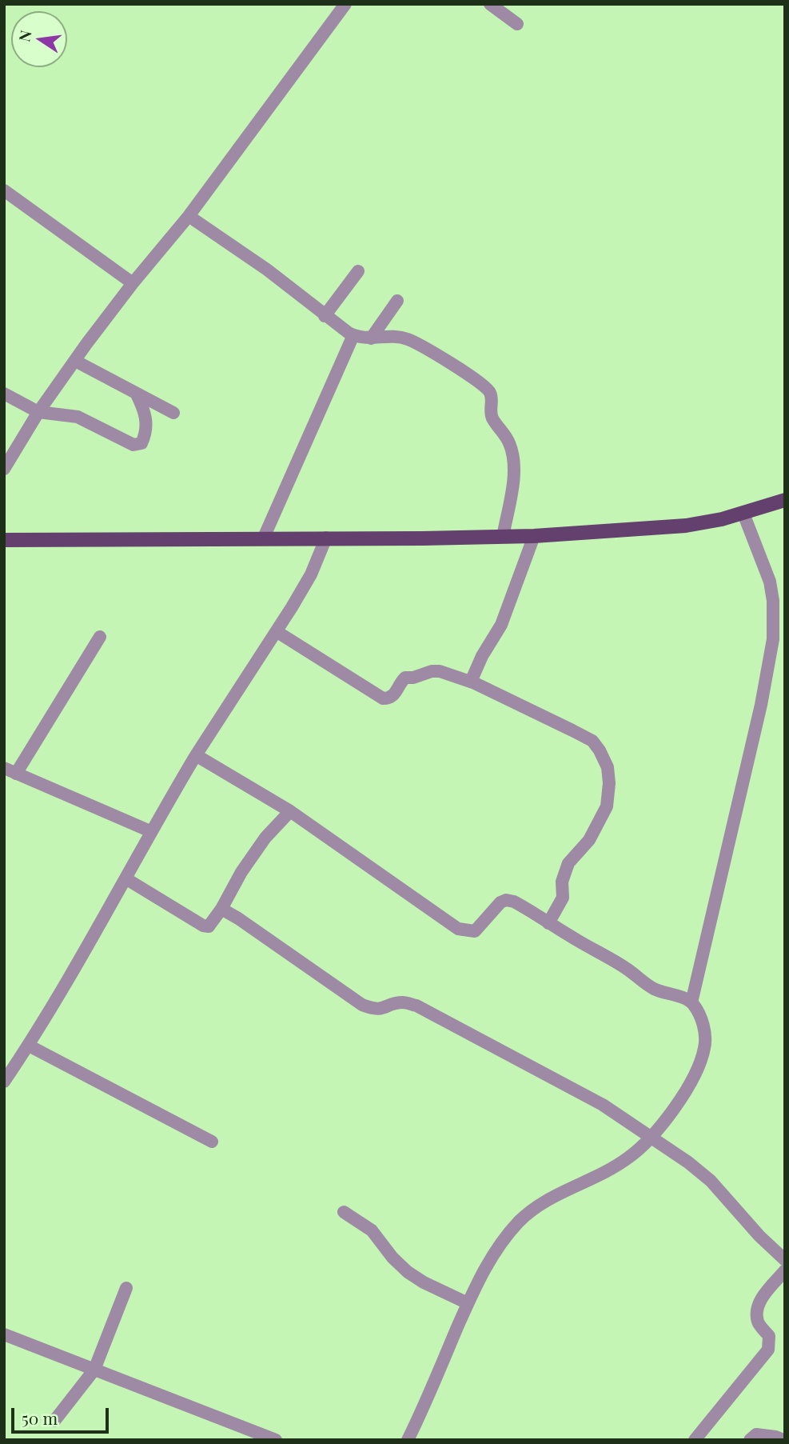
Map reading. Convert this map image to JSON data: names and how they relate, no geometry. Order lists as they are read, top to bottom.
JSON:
{
  "scale_bar": "50 m",
  "north": "left"
}
